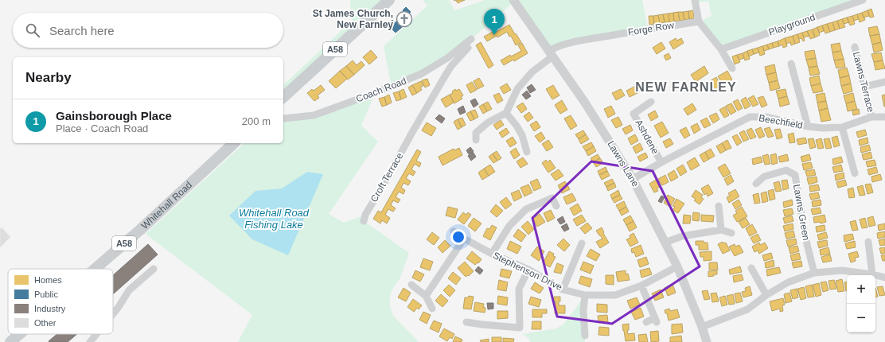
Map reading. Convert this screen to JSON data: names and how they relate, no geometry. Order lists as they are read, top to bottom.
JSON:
{
  "streets": {
    "main road": ["A58", "Whitehall Road"],
    "street": [
      "Playground",
      "Forge Row",
      "Lawns Terrace",
      "Coach Road",
      "Beechfield",
      "Ashdene",
      "Lawns Lane",
      "Croft Terrace",
      "Lawns Green",
      "Stephenson Drive"
    ]
  },
  "crossings": [
    ["Forge Row", "Lawns Lane"],
    ["Lawns Terrace", "Beechfield"],
    ["Coach Road", "Croft Terrace"],
    ["Beechfield", "Ashdene"],
    ["Beechfield", "Lawns Lane"],
    ["Lawns Lane", "Stephenson Drive"]
  ],
  "districts": ["NEW FARNLEY"],
  "water": ["Whitehall Road Fishing Lake"],
  "places": {
    "church": ["St James Church, New Farnley"]
  },
  "legend": [
    "Homes",
    "Public",
    "Industry",
    "Other"
  ],
  "page": {
    "pins": "1",
    "search": "Search here",
    "heading": "Nearby",
    "list": [
      {
        "mark": "1",
        "name": "Gainsborough Place",
        "note": "Place · Coach Road",
        "value": "200 m"
      }
    ],
    "map_buttons": ["+", "−"]
  }
}
